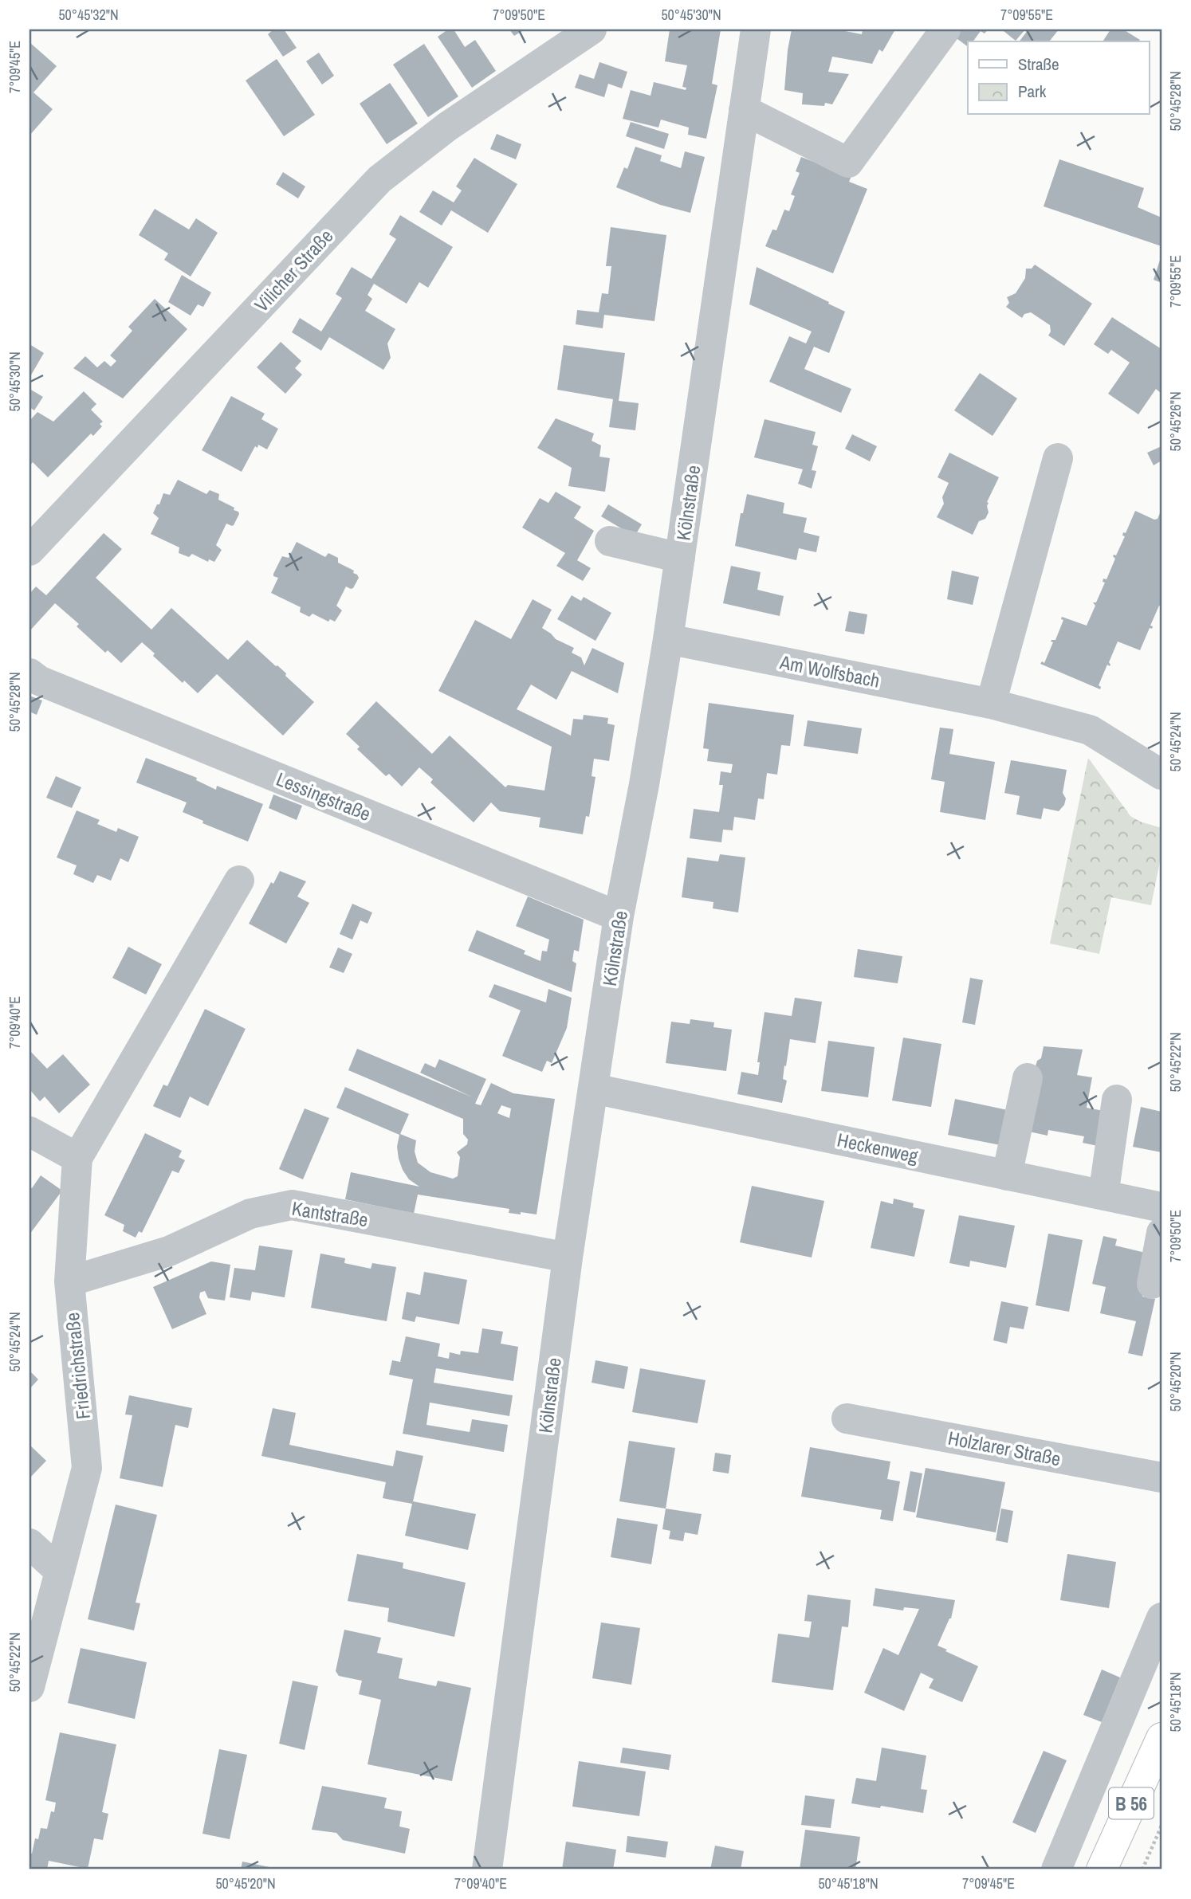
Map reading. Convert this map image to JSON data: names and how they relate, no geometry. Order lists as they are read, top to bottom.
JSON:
{
  "streets": {
    "main road": ["B 56"],
    "street": [
      "Vilicher Straße",
      "Kölnstraße",
      "Am Wolfsbach",
      "Lessingstraße",
      "Heckenweg",
      "Kantstraße",
      "Friedrichstraße",
      "Holzlarer Straße"
    ]
  },
  "crossings": [
    ["Kölnstraße", "Am Wolfsbach"],
    ["Kölnstraße", "Lessingstraße"],
    ["Kölnstraße", "Heckenweg"],
    ["Kölnstraße", "Kantstraße"],
    ["Kantstraße", "Friedrichstraße"]
  ],
  "legend": ["Straße", "Park"],
  "coordinates": [
    "50°45'32\"N",
    "7°09'50\"E",
    "50°45'30\"N",
    "7°09'55\"E",
    "7°09'45\"E",
    "50°45'28\"N",
    "50°45'26\"N",
    "50°45'24\"N",
    "7°09'40\"E",
    "50°45'22\"N",
    "50°45'20\"N",
    "50°45'18\"N"
  ]
}
